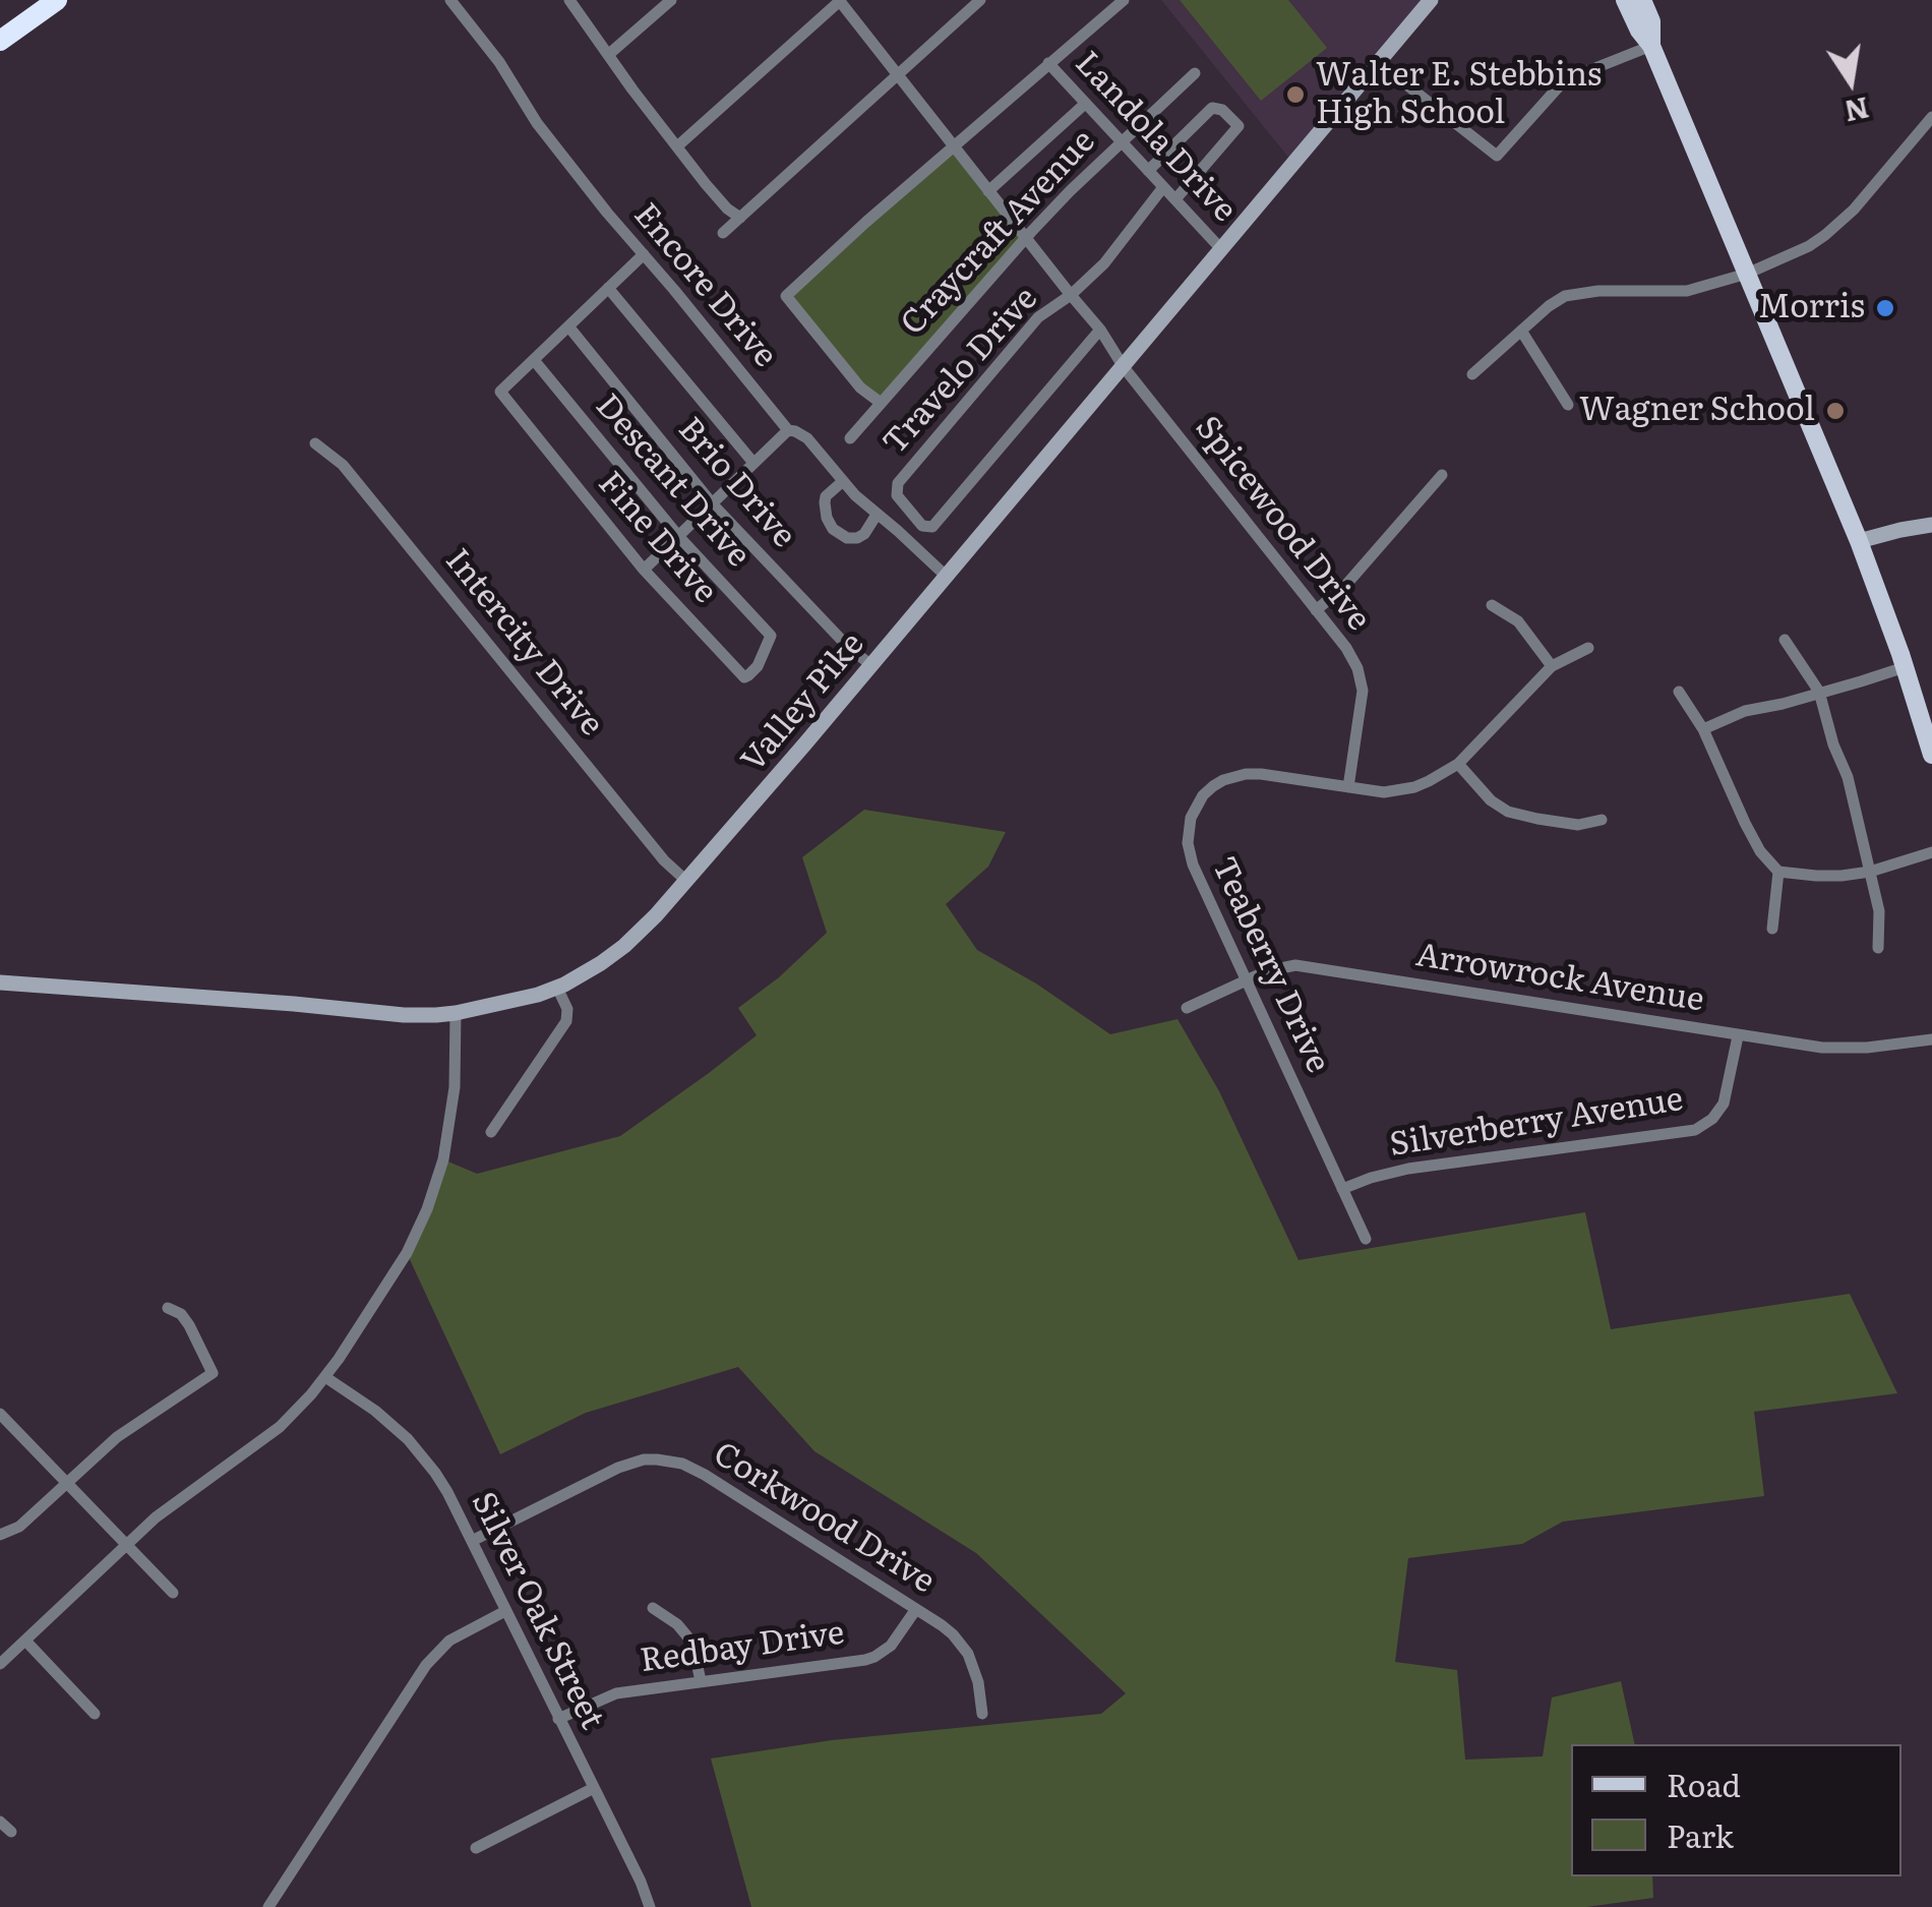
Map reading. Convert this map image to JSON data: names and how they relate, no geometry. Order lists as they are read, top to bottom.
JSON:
{
  "streets": {
    "street": [
      "Landola Drive",
      "Craycraft Avenue",
      "Encore Drive",
      "Travelo Drive",
      "Descant Drive",
      "Brio Drive",
      "Spicewood Drive",
      "Fine Drive",
      "Intercity Drive",
      "Valley Pike",
      "Teaberry Drive",
      "Arrowrock Avenue",
      "Silverberry Avenue",
      "Corkwood Drive",
      "Silver Oak Street",
      "Redbay Drive"
    ]
  },
  "crossings": [
    ["Landola Drive", "Craycraft Avenue"],
    ["Landola Drive", "Travelo Drive"],
    ["Landola Drive", "Valley Pike"],
    ["Craycraft Avenue", "Spicewood Drive"],
    ["Encore Drive", "Valley Pike"],
    ["Travelo Drive", "Spicewood Drive"],
    ["Descant Drive", "Fine Drive"],
    ["Brio Drive", "Valley Pike"],
    ["Spicewood Drive", "Valley Pike"],
    ["Spicewood Drive", "Teaberry Drive"],
    ["Intercity Drive", "Valley Pike"],
    ["Teaberry Drive", "Arrowrock Avenue"],
    ["Teaberry Drive", "Silverberry Avenue"],
    ["Arrowrock Avenue", "Silverberry Avenue"],
    ["Corkwood Drive", "Silver Oak Street"],
    ["Corkwood Drive", "Redbay Drive"],
    ["Silver Oak Street", "Redbay Drive"]
  ],
  "places": ["Walter E. Stebbins High School", "Morris", "Wagner School"],
  "legend": ["Road", "Park"],
  "north": "bottom"
}
